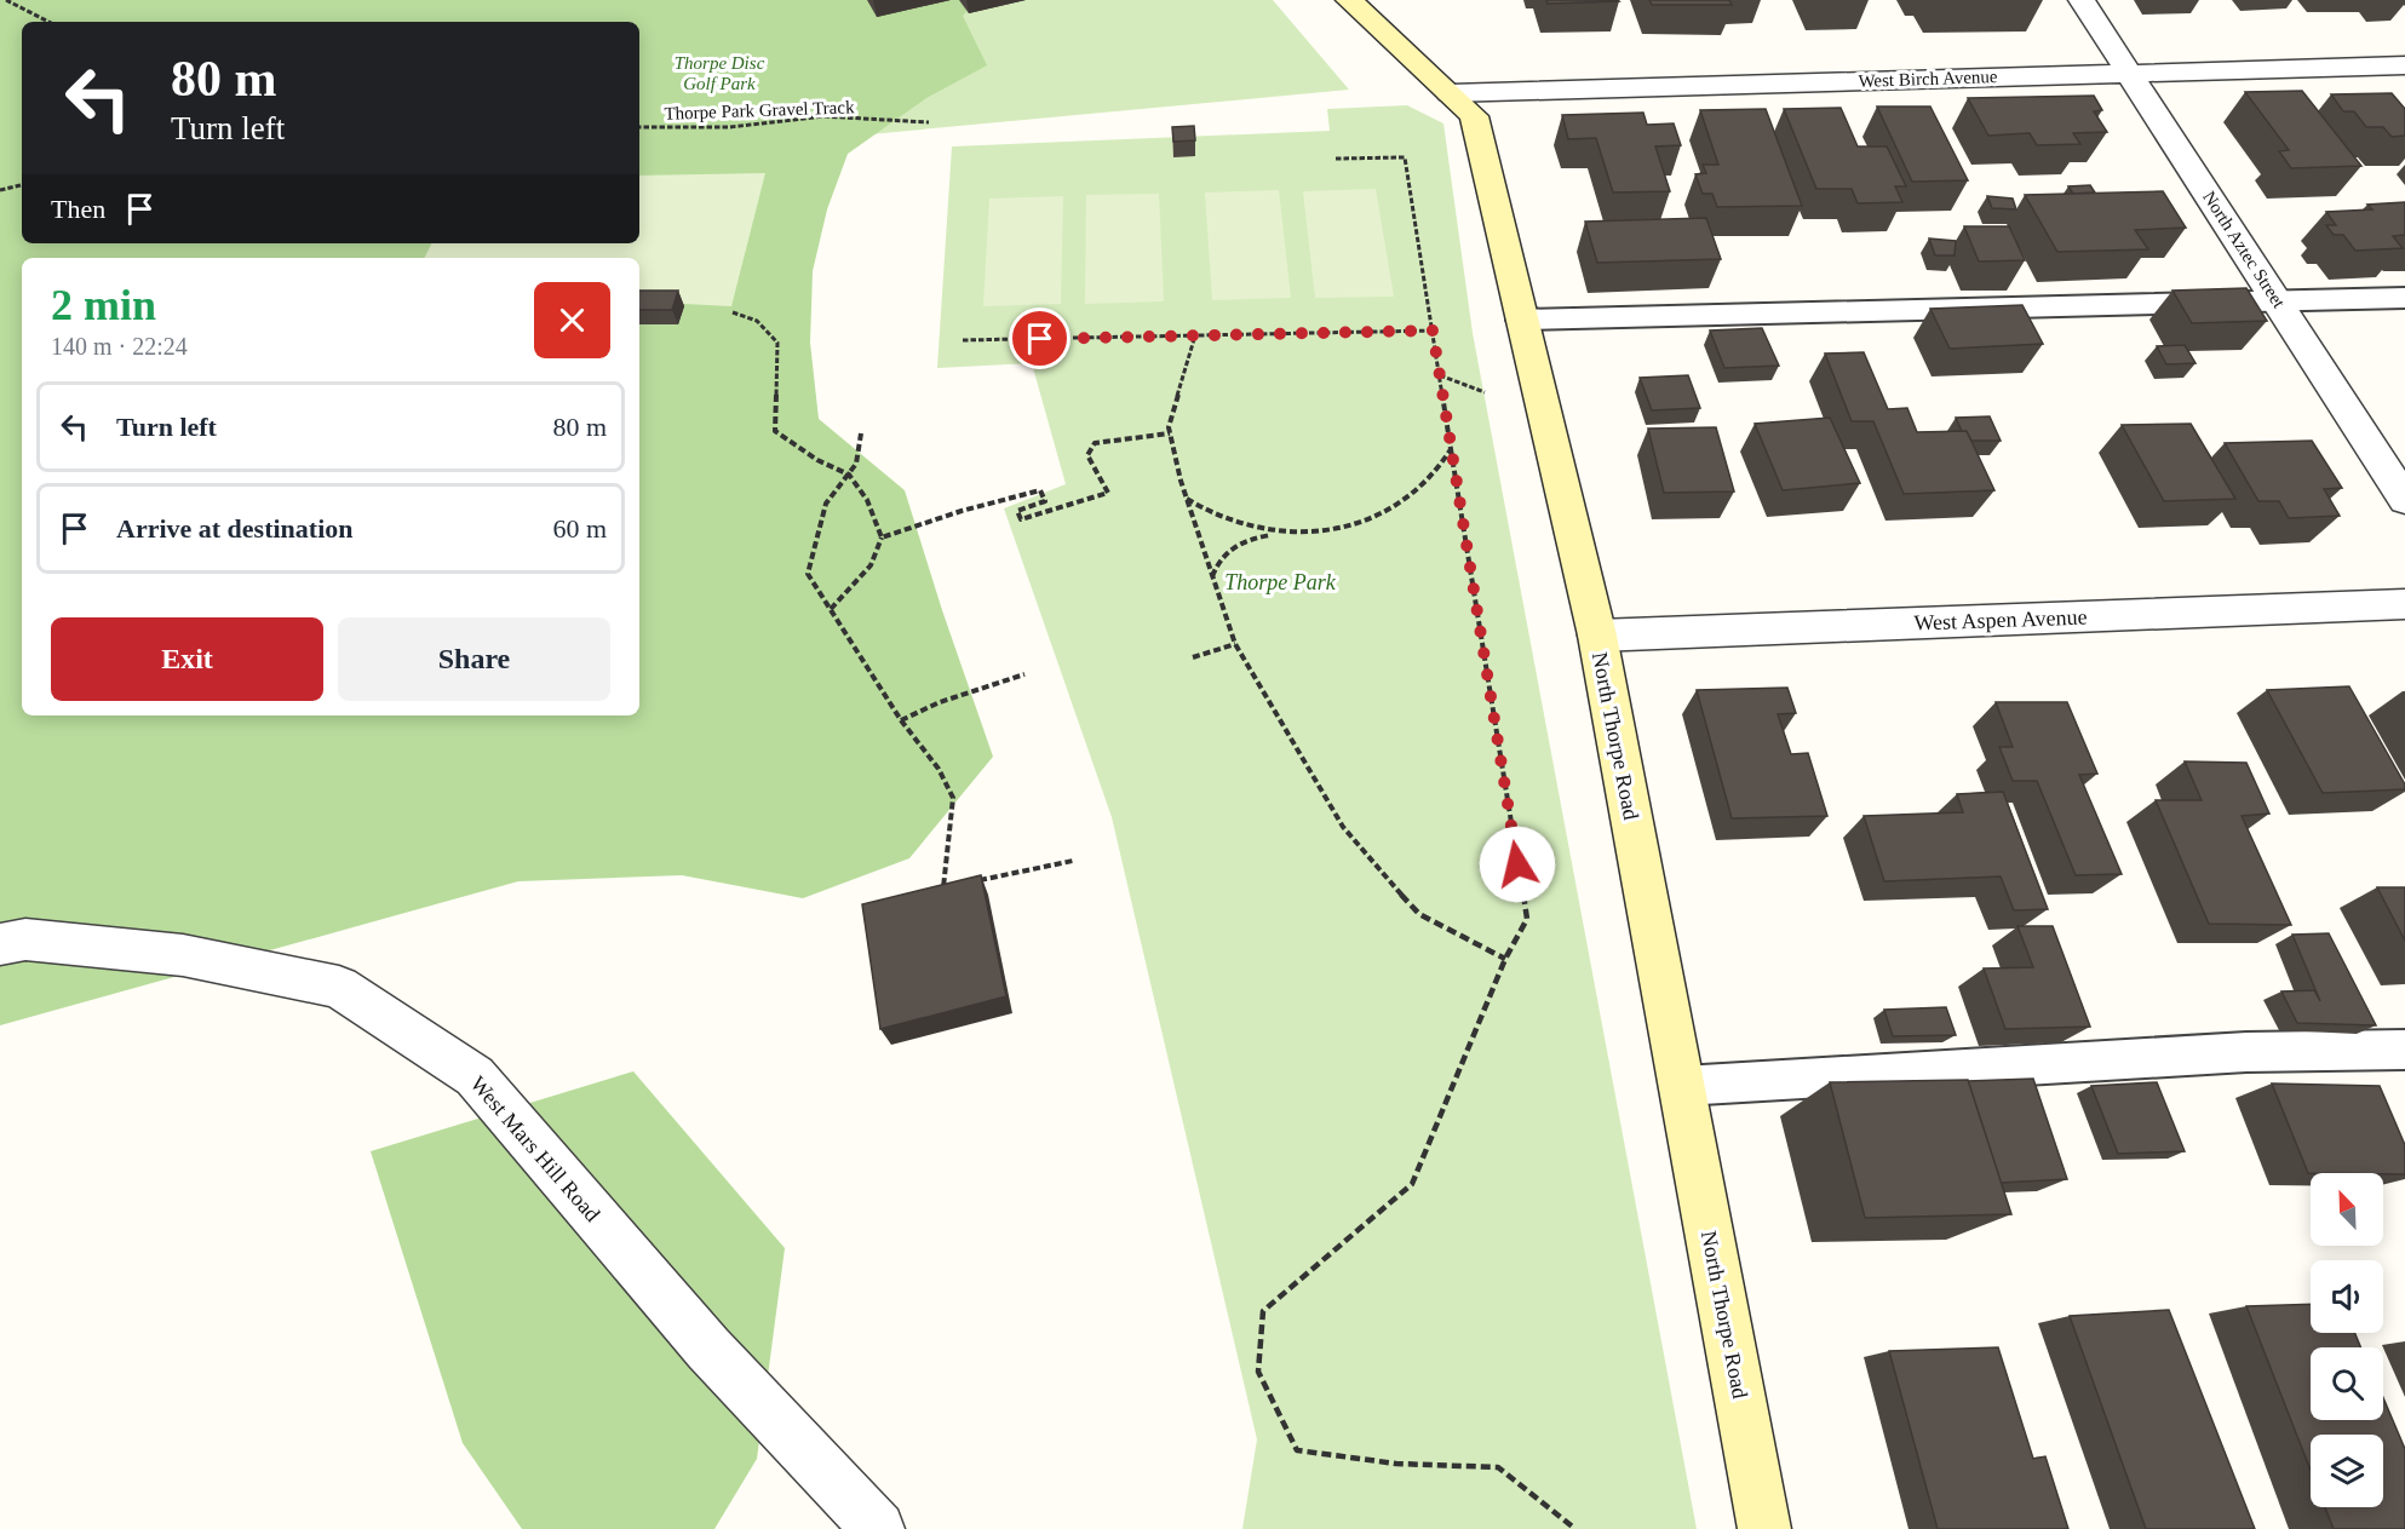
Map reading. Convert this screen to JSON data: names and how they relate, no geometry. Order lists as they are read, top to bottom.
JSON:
{
  "streets": {
    "street": [
      "West Birch Avenue",
      "North Aztec Street",
      "West Aspen Avenue",
      "North Thorpe Road",
      "West Mars Hill Road"
    ],
    "path": ["Thorpe Park Gravel Track"]
  },
  "crossings": [
    ["West Birch Avenue", "North Aztec Street"],
    ["West Birch Avenue", "North Thorpe Road"],
    ["West Aspen Avenue", "North Thorpe Road"]
  ],
  "parks": ["Thorpe Disc Golf Park", "Thorpe Park"],
  "north": "top left",
  "page": {
    "turn": ["80 m", "Turn left"],
    "then": "Then",
    "heading": ["2 min", "140 m · 22:24"],
    "list": [
      {
        "name": "Turn left",
        "value": "80 m"
      },
      {
        "name": "Arrive at destination",
        "value": "60 m"
      }
    ],
    "buttons": ["Exit", "Share"]
  }
}
